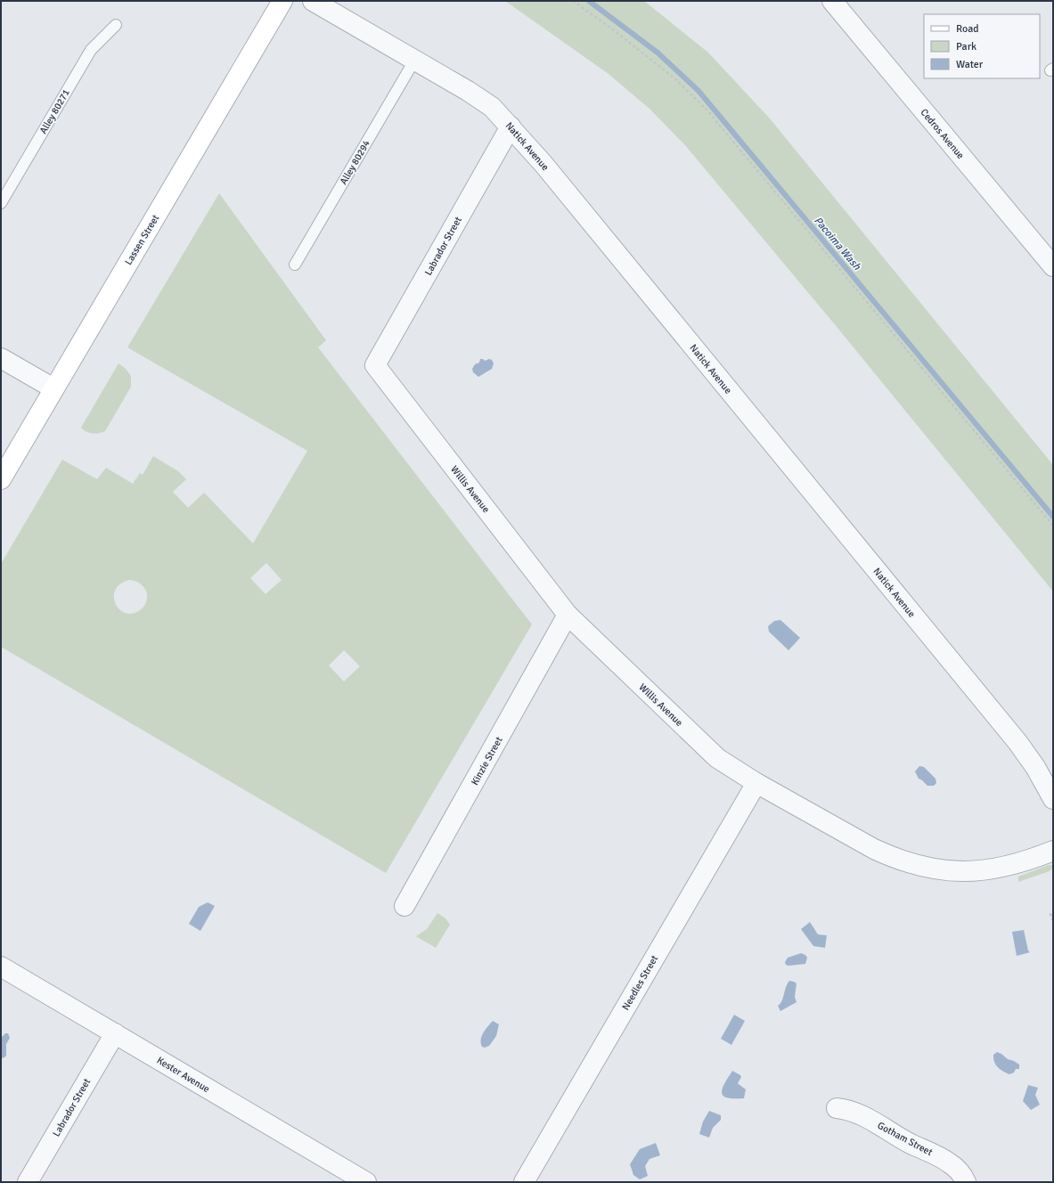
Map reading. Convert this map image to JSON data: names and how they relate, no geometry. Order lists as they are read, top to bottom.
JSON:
{
  "streets": {
    "main road": ["Lassen Street"],
    "street": [
      "Cedros Avenue",
      "Natick Avenue",
      "Labrador Street",
      "Willis Avenue",
      "Kinzie Street",
      "Needles Street",
      "Kester Avenue",
      "Gotham Street"
    ],
    "lane": ["Alley 80271", "Alley 80294"]
  },
  "crossings": [
    ["Natick Avenue", "Alley 80294"],
    ["Natick Avenue", "Labrador Street"],
    ["Labrador Street", "Willis Avenue"],
    ["Labrador Street", "Kester Avenue"],
    ["Willis Avenue", "Kinzie Street"],
    ["Willis Avenue", "Needles Street"]
  ],
  "water": ["Pacoima Wash"],
  "legend": ["Road", "Park", "Water"]
}
